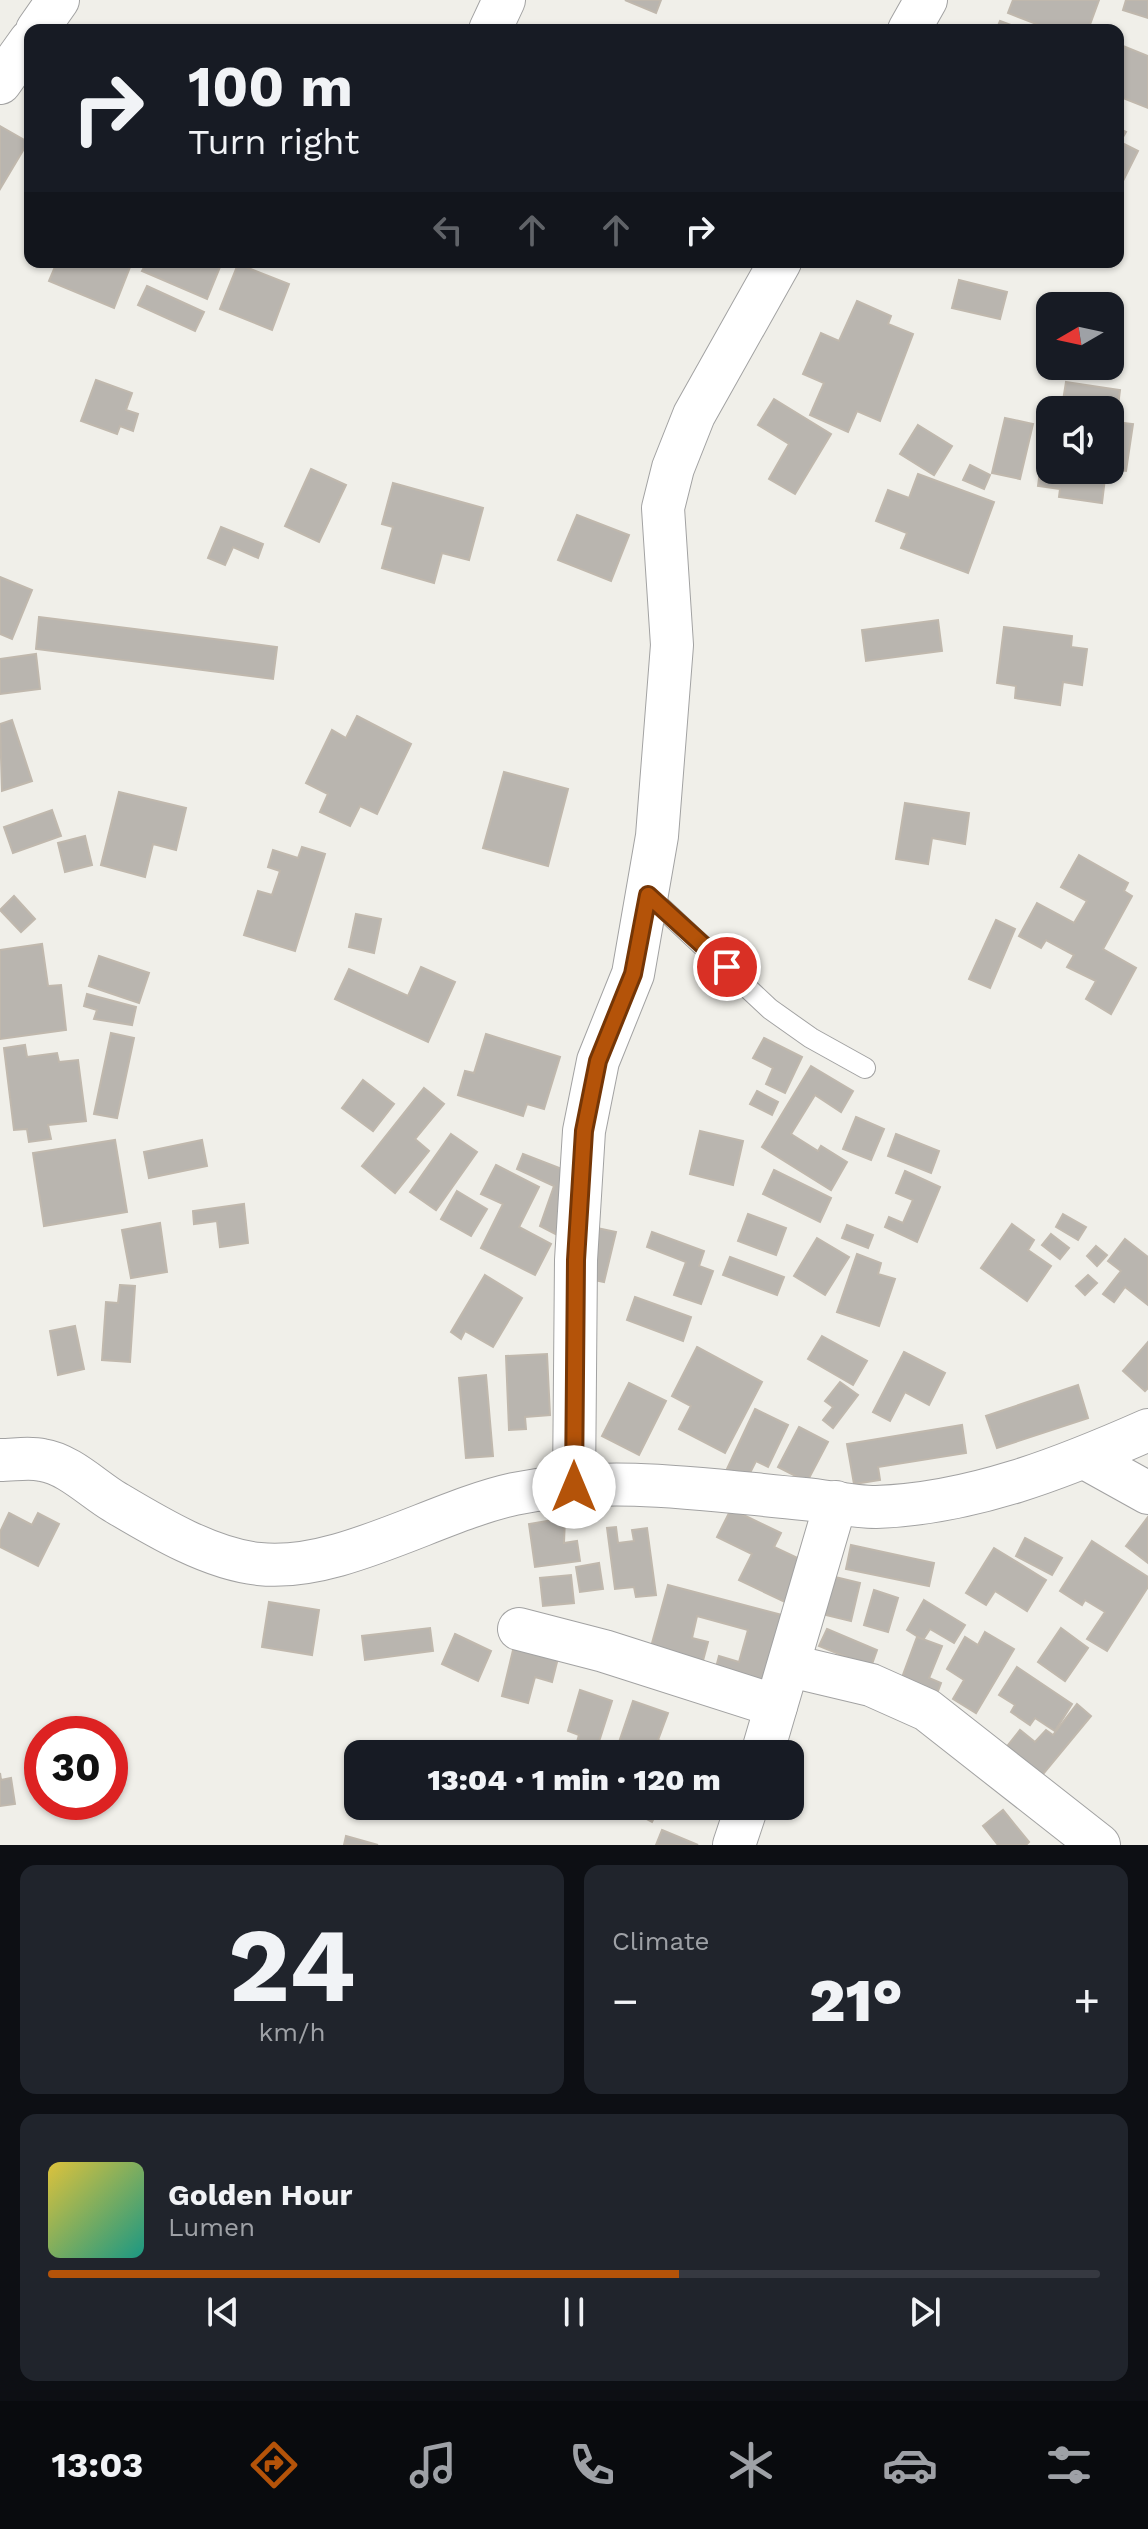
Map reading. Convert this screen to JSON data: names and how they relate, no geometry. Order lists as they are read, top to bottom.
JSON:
{
  "north": "left",
  "page": {
    "turn": ["100 m", "Turn right"],
    "limit": "30",
    "trip": "13:04 · 1 min · 120 m",
    "tile": [
      ["24", "km/h"],
      "Climate"
    ],
    "heat": ["−", "21°", "+"],
    "song": ["Golden Hour", "Lumen"],
    "tabs": "13:03"
  }
}
